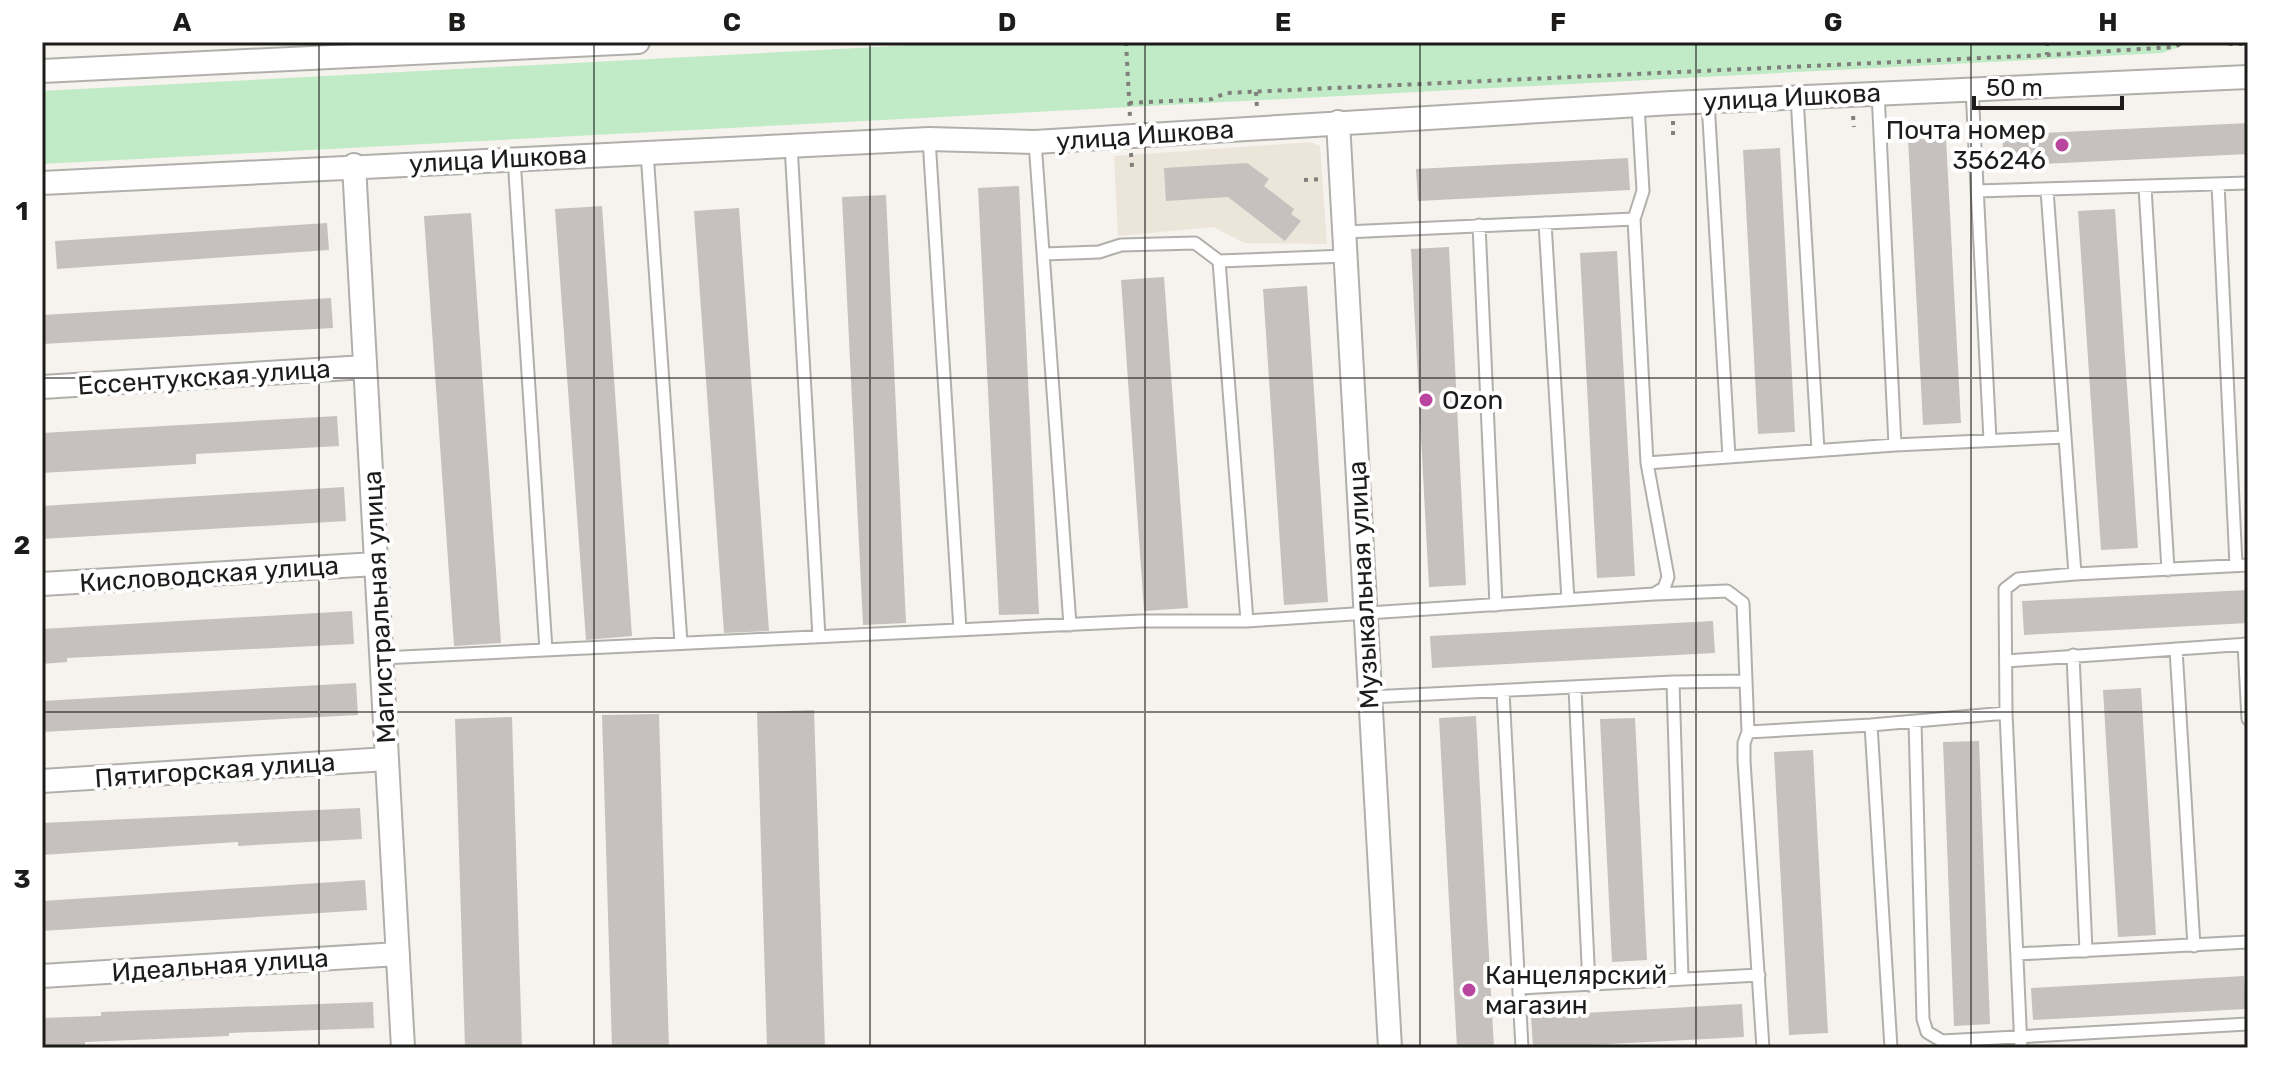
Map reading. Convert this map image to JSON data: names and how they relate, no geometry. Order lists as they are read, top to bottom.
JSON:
{
  "streets": {
    "street": [
      "улица Ишкова",
      "Ессентукская улица",
      "Кисловодская улица",
      "Музыкальная улица",
      "Магистральная улица",
      "Пятигорская улица",
      "Идеальная улица"
    ]
  },
  "crossings": [
    ["улица Ишкова", "Музыкальная улица"],
    ["улица Ишкова", "Магистральная улица"],
    ["Ессентукская улица", "Магистральная улица"],
    ["Кисловодская улица", "Магистральная улица"],
    ["Магистральная улица", "Пятигорская улица"],
    ["Магистральная улица", "Идеальная улица"]
  ],
  "places": ["Почта номер 356246", "Ozon", "Канцелярский магазин"],
  "scale_bar": "50 m",
  "grid": {
    "columns": [
      "A",
      "B",
      "C",
      "D",
      "E",
      "F",
      "G",
      "H"
    ],
    "rows": ["1", "2", "3"]
  }
}
